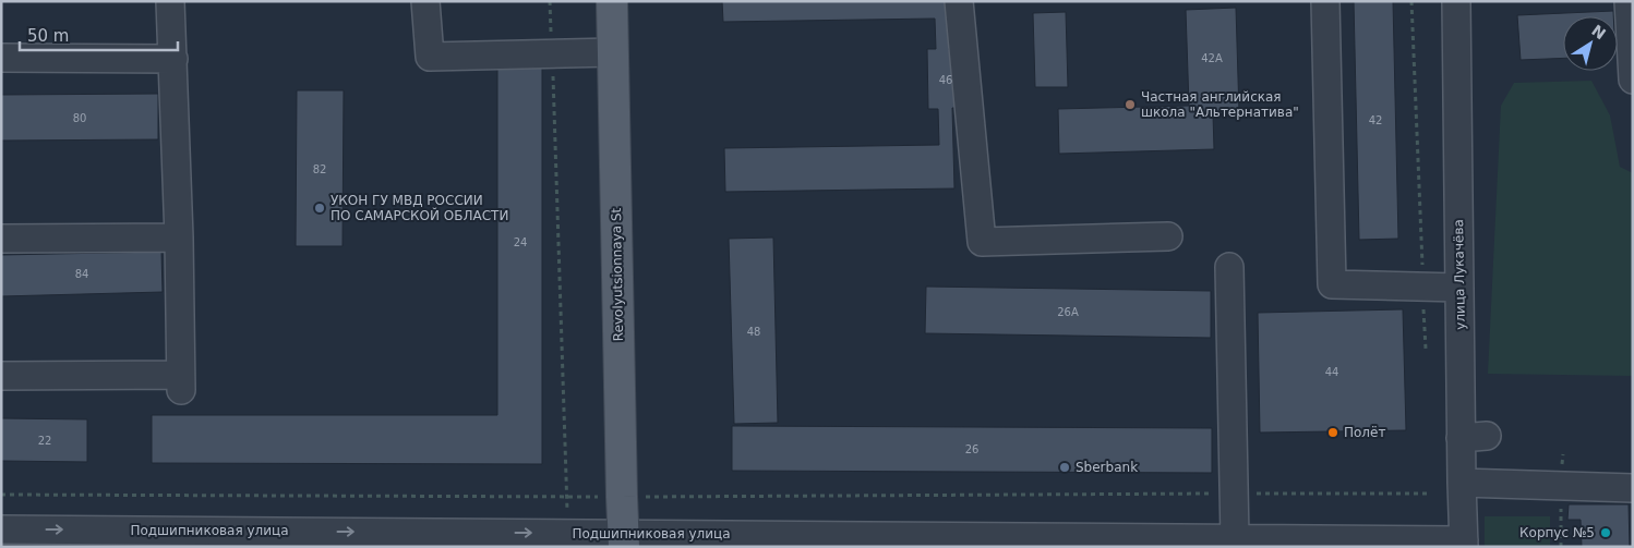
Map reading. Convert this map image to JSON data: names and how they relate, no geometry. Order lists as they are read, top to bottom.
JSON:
{
  "streets": {
    "main road": ["Revolyutsionnaya St"],
    "street": ["улица Лукачёва", "Подшипниковая улица"]
  },
  "crossings": [
    ["Revolyutsionnaya St", "Подшипниковая улица"],
    ["улица Лукачёва", "Подшипниковая улица"]
  ],
  "one_way": ["Подшипниковая улица"],
  "places": [
    "Частная английская школа \"Альтернатива\"",
    "УКОН ГУ МВД РОССИИ ПО САМАРСКОЙ ОБЛАСТИ",
    "Полёт",
    "Sberbank",
    "Корпус №5"
  ],
  "house_numbers": [
    "42А",
    "46",
    "80",
    "42",
    "82",
    "24",
    "84",
    "26А",
    "48",
    "44",
    "22",
    "26"
  ],
  "scale_bar": "50 m",
  "north": "top right"
}
